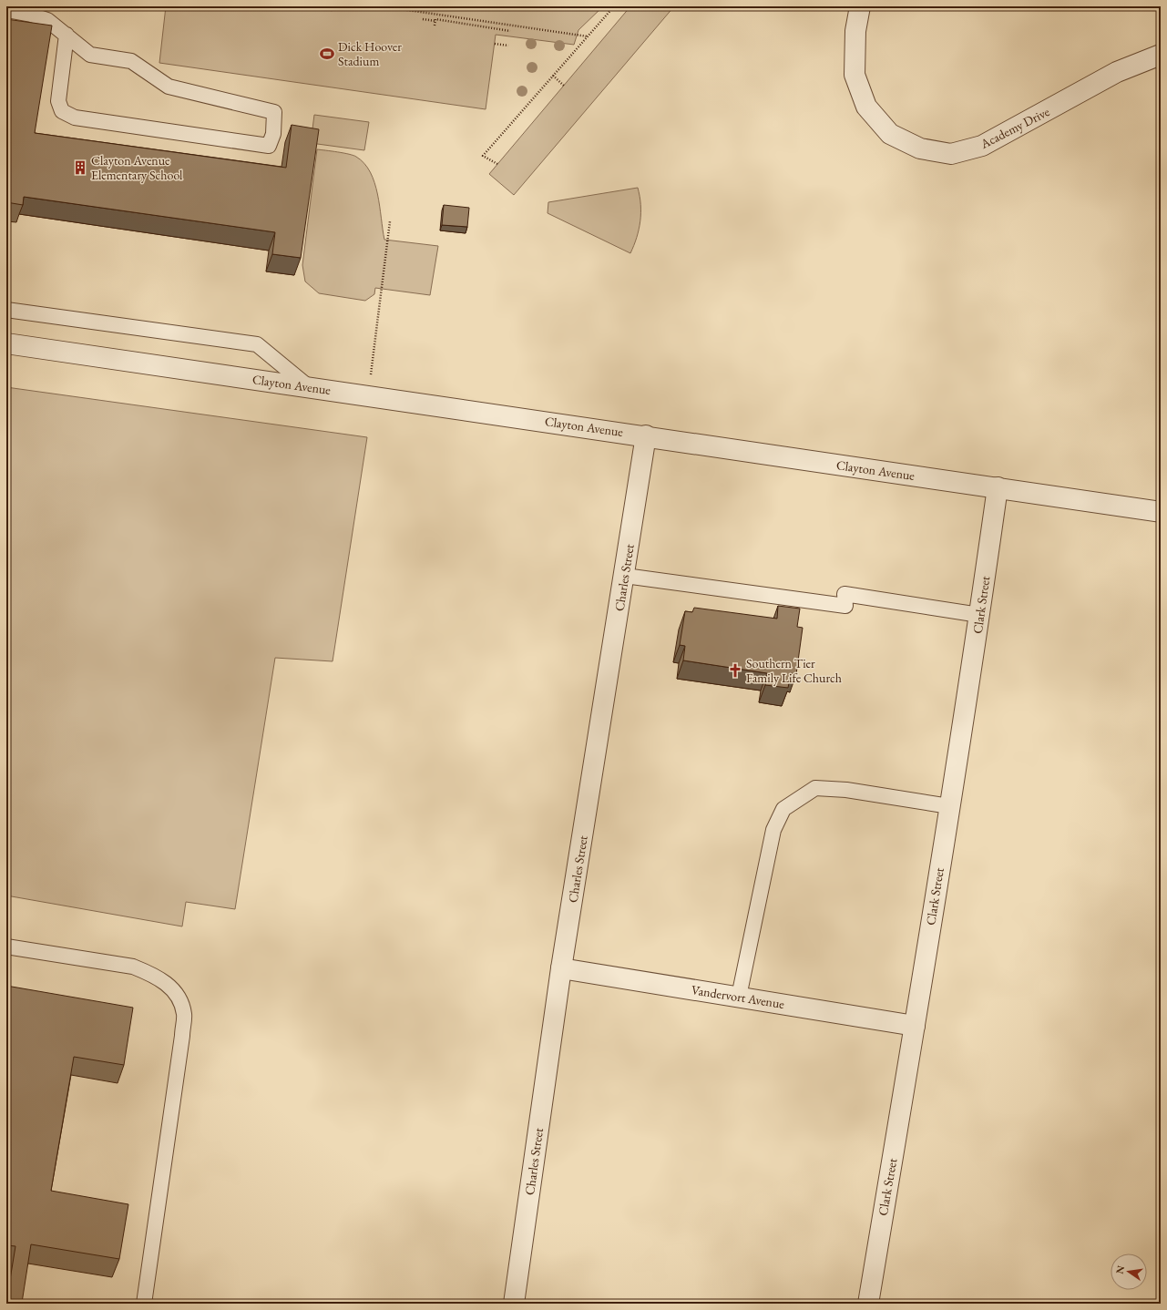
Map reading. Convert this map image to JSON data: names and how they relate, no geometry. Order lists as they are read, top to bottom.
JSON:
{
  "streets": {
    "street": [
      "Academy Drive",
      "Clayton Avenue",
      "Charles Street",
      "Clark Street",
      "Vandervort Avenue"
    ]
  },
  "crossings": [
    ["Clayton Avenue", "Charles Street"],
    ["Clayton Avenue", "Clark Street"],
    ["Charles Street", "Vandervort Avenue"],
    ["Clark Street", "Vandervort Avenue"]
  ],
  "places": {
    "sports": ["Dick Hoover Stadium"],
    "building": ["Clayton Avenue Elementary School"],
    "church": ["Southern Tier Family Life Church"]
  },
  "north": "left"
}
